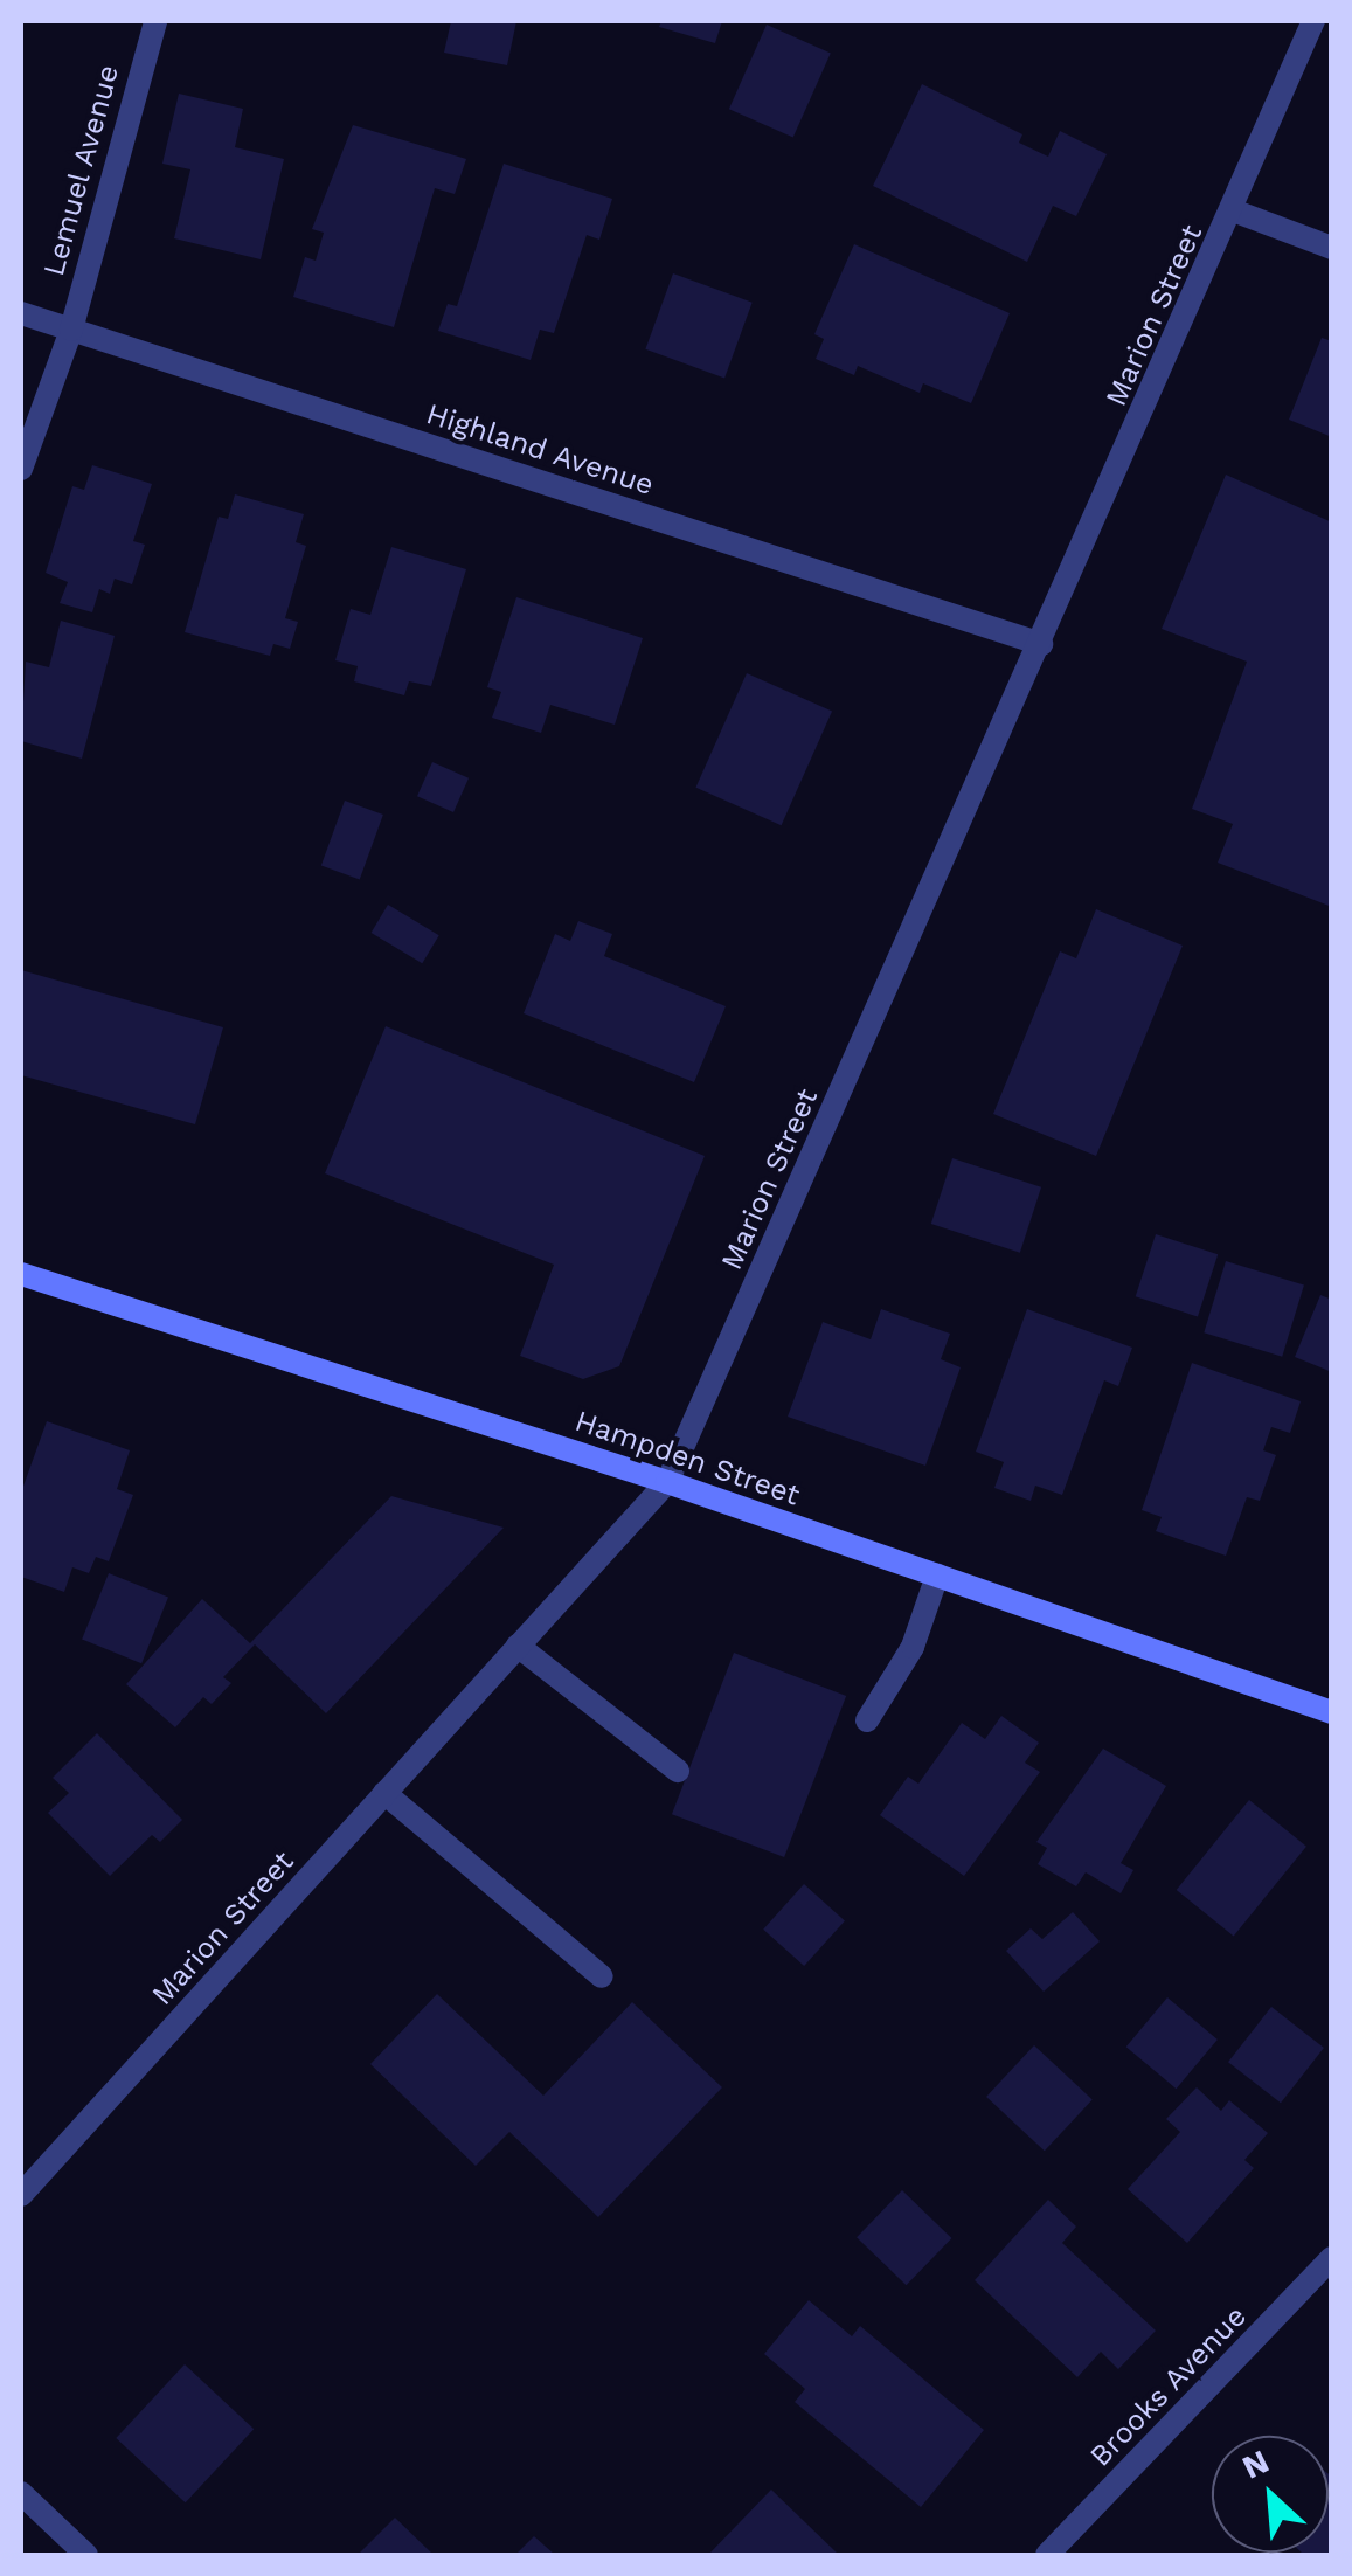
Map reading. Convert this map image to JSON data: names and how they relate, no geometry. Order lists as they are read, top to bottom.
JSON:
{
  "streets": {
    "main road": ["Hampden Street"],
    "street": [
      "Lemuel Avenue",
      "Marion Street",
      "Highland Avenue",
      "Brooks Avenue"
    ]
  },
  "crossings": [
    ["Lemuel Avenue", "Highland Avenue"],
    ["Marion Street", "Highland Avenue"],
    ["Marion Street", "Hampden Street"]
  ],
  "north": "top left"
}
